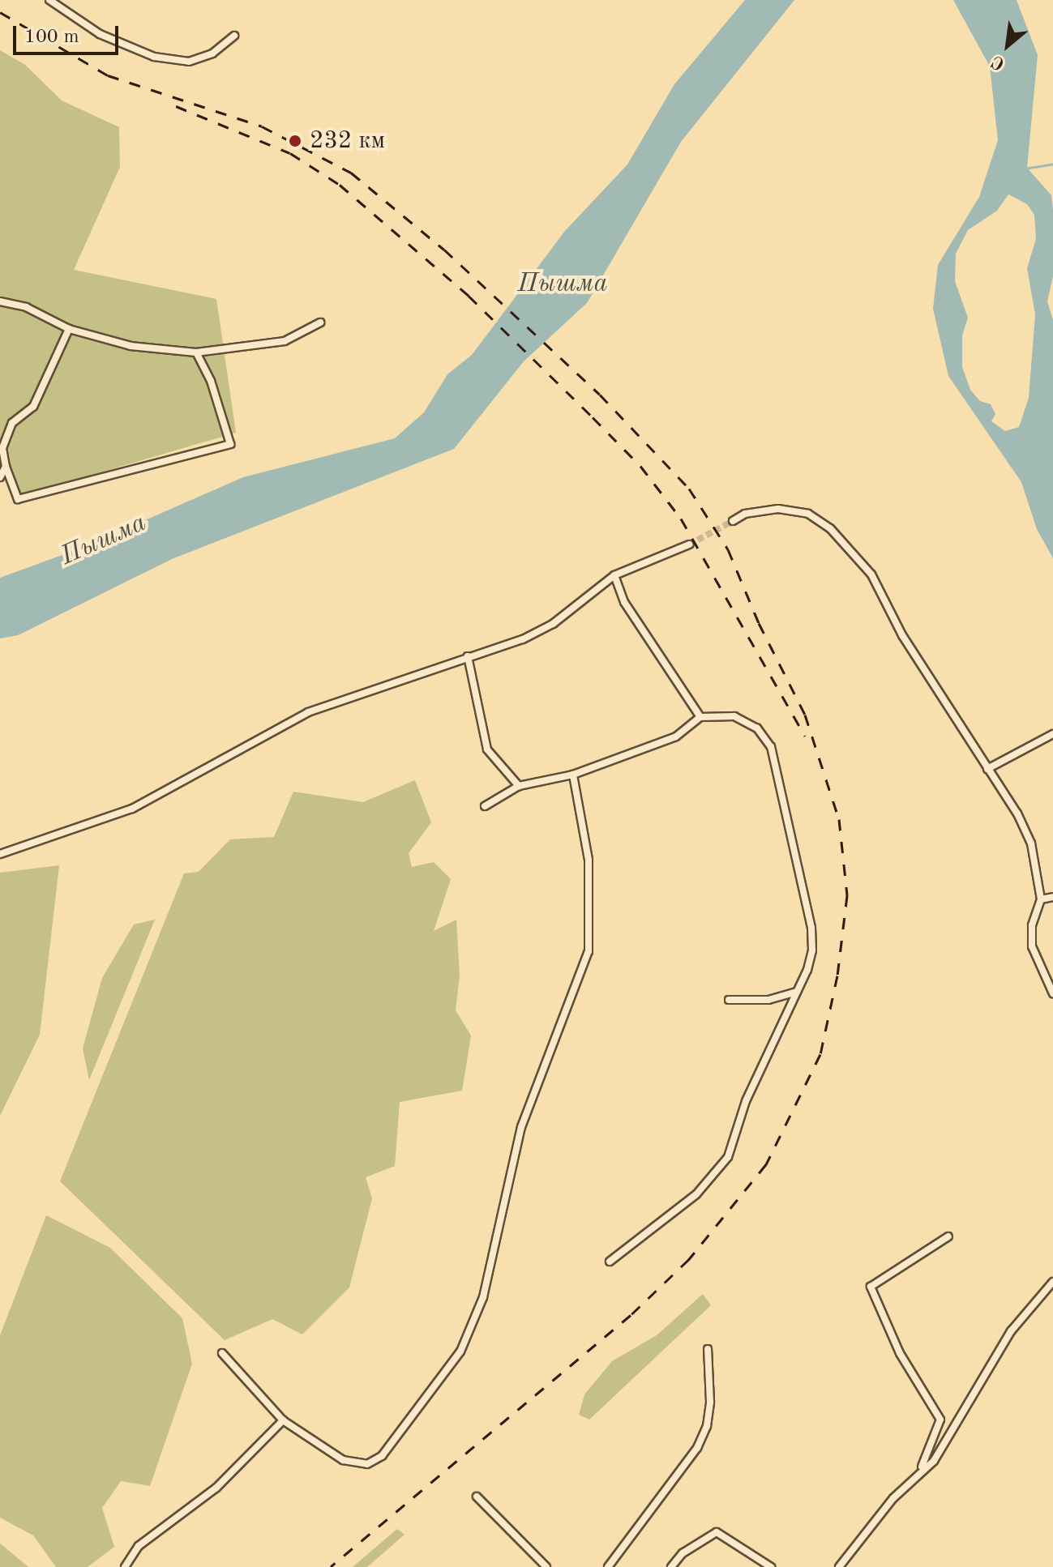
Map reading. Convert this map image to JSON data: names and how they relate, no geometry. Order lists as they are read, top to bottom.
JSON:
{
  "water": ["Пышма"],
  "places": ["232 км"],
  "scale_bar": "100 m",
  "north": "bottom left"
}
